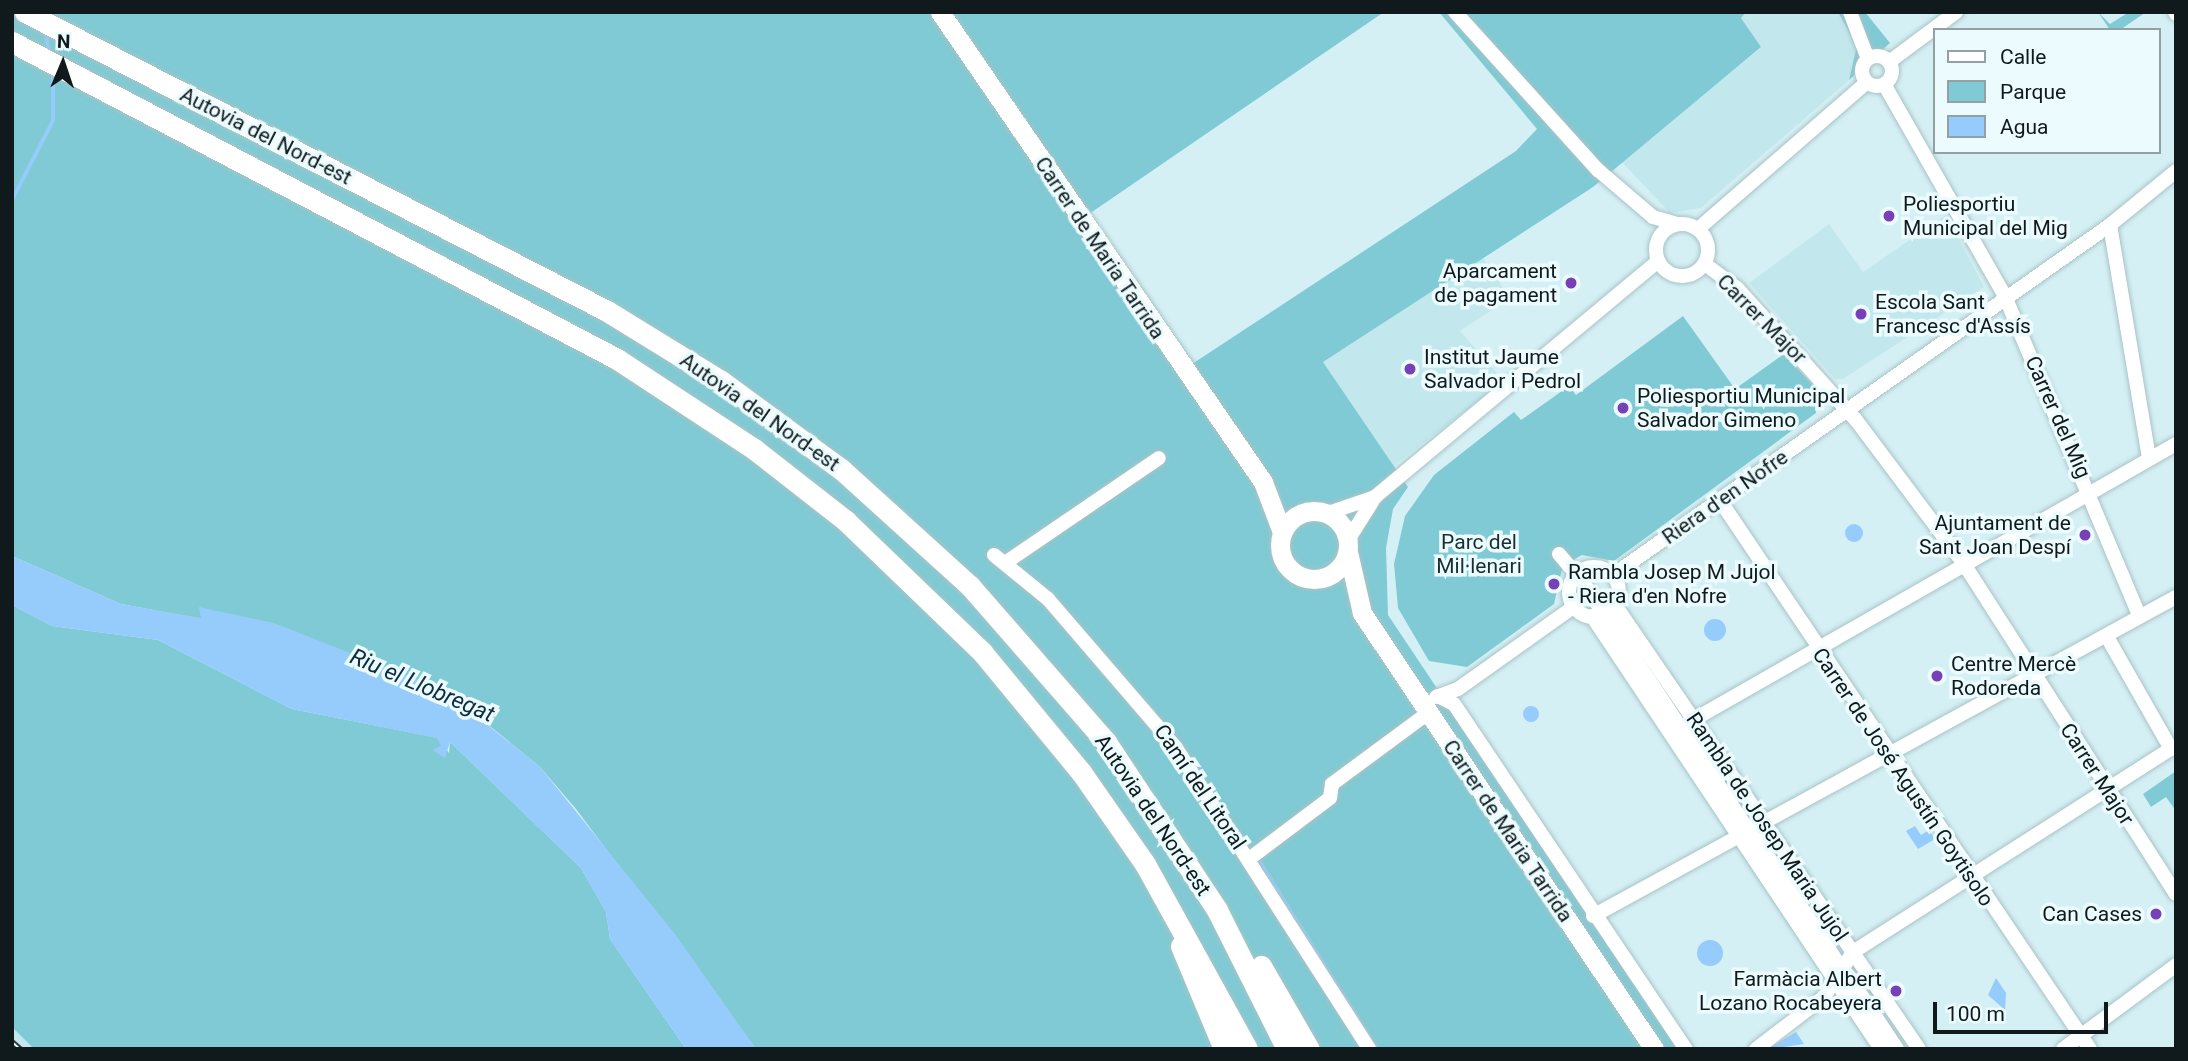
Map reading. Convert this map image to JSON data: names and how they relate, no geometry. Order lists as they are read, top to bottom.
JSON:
{
  "streets": {
    "highway": ["Autovia del Nord-est"],
    "main road": ["Carrer de Maria Tarrida"],
    "street": [
      "Carrer Major",
      "Carrer del Mig",
      "Riera d'en Nofre",
      "Carrer de José Agustín Goytisolo",
      "Camí del Litoral",
      "Rambla de Josep Maria Jujol"
    ]
  },
  "crossings": [
    ["Carrer Major", "Riera d'en Nofre"],
    ["Carrer del Mig", "Riera d'en Nofre"],
    ["Riera d'en Nofre", "Carrer de José Agustín Goytisolo"],
    ["Riera d'en Nofre", "Rambla de Josep Maria Jujol"]
  ],
  "water": ["Riu el Llobregat"],
  "parks": ["Parc del Mil·lenari"],
  "places": [
    "Poliesportiu Municipal del Mig",
    "Aparcament de pagament",
    "Escola Sant Francesc d'Assís",
    "Institut Jaume Salvador i Pedrol",
    "Poliesportiu Municipal Salvador Gimeno",
    "Ajuntament de Sant Joan Despí",
    "Rambla Josep M Jujol - Riera d'en Nofre",
    "Centre Mercè Rodoreda",
    "Can Cases",
    "Farmàcia Albert Lozano Rocabeyera"
  ],
  "legend": ["Calle", "Parque", "Agua"],
  "scale_bar": "100 m",
  "north": "top"
}
